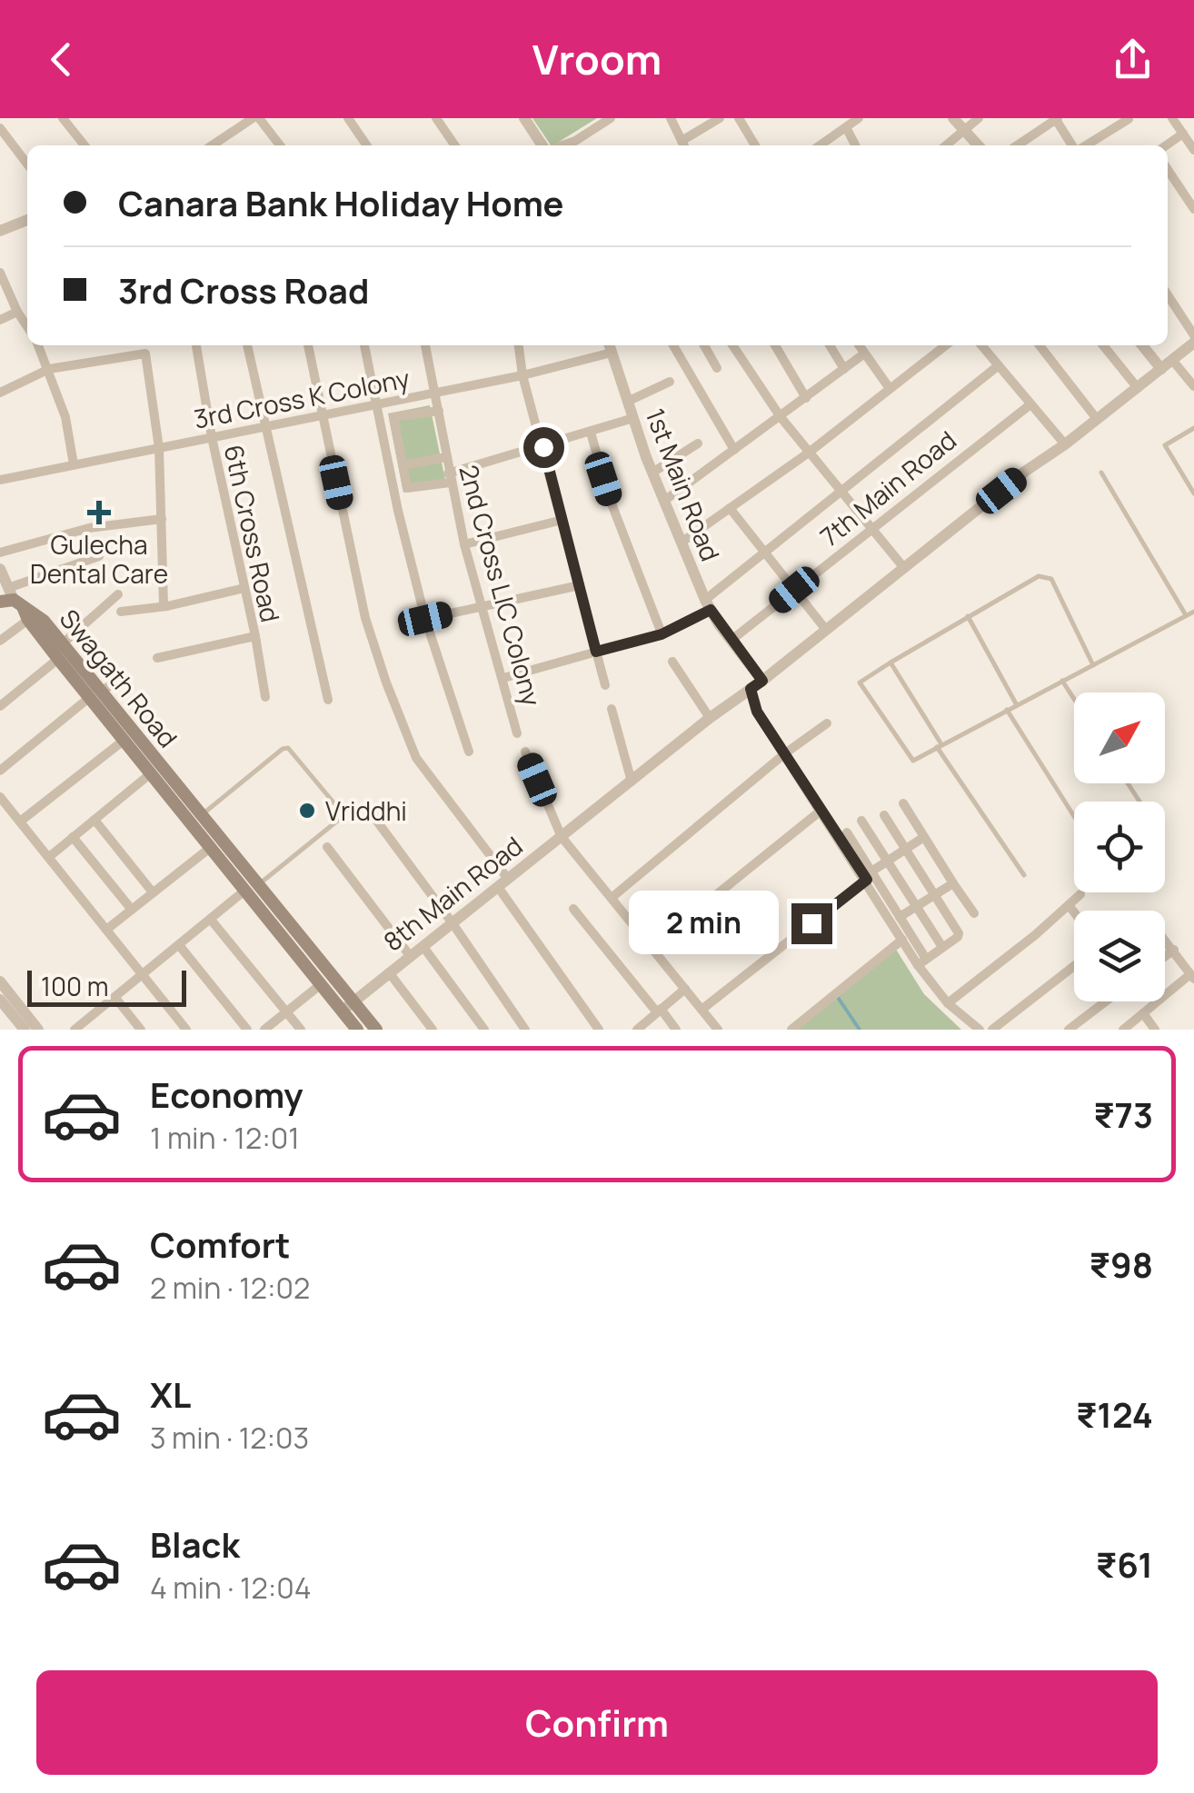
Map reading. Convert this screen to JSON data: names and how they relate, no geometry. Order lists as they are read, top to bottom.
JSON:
{
  "streets": {
    "main road": ["Swagath Road"],
    "street": [
      "3rd Cross K Colony",
      "1st Main Road",
      "7th Main Road",
      "6th Cross Road",
      "2nd Cross LIC Colony",
      "8th Main Road"
    ]
  },
  "crossings": [
    ["3rd Cross K Colony", "1st Main Road"],
    ["3rd Cross K Colony", "6th Cross Road"],
    ["3rd Cross K Colony", "2nd Cross LIC Colony"],
    ["1st Main Road", "7th Main Road"],
    ["1st Main Road", "8th Main Road"],
    ["Swagath Road", "8th Main Road"]
  ],
  "places": {
    "health": ["Gulecha Dental Care"],
    "other": ["Vriddhi"]
  },
  "scale_bar": "100 m",
  "north": "top right",
  "page": {
    "header": "Vroom",
    "banner": ["Canara Bank Holiday Home", "3rd Cross Road"],
    "bubble": "2 min",
    "scale": "100 m",
    "list": [
      {
        "name": "Economy",
        "note": "1 min · 12:01",
        "value": "₹73"
      },
      {
        "name": "Comfort",
        "note": "2 min · 12:02",
        "value": "₹98"
      },
      {
        "name": "XL",
        "note": "3 min · 12:03",
        "value": "₹124"
      },
      {
        "name": "Black",
        "note": "4 min · 12:04",
        "value": "₹61"
      }
    ],
    "buttons": "Confirm"
  }
}
